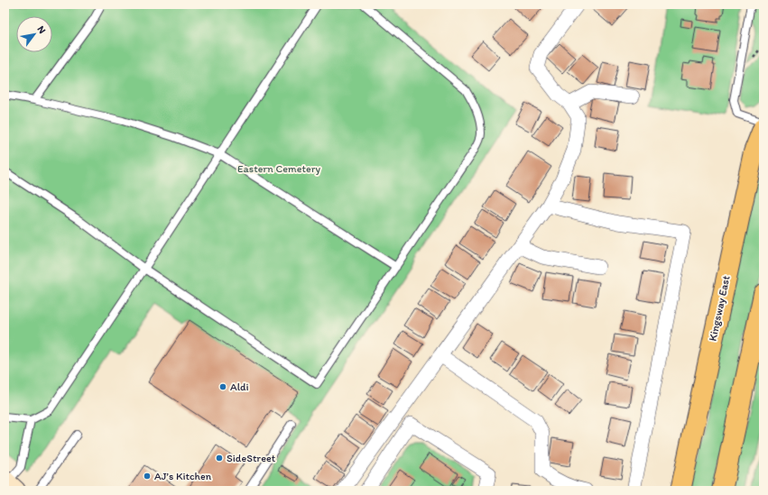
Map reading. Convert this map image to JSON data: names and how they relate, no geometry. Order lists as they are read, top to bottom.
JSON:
{
  "streets": {
    "highway": ["Kingsway East"]
  },
  "parks": ["Eastern Cemetery"],
  "places": ["Aldi", "SideStreet", "AJ’s Kitchen"],
  "north": "top right"
}
